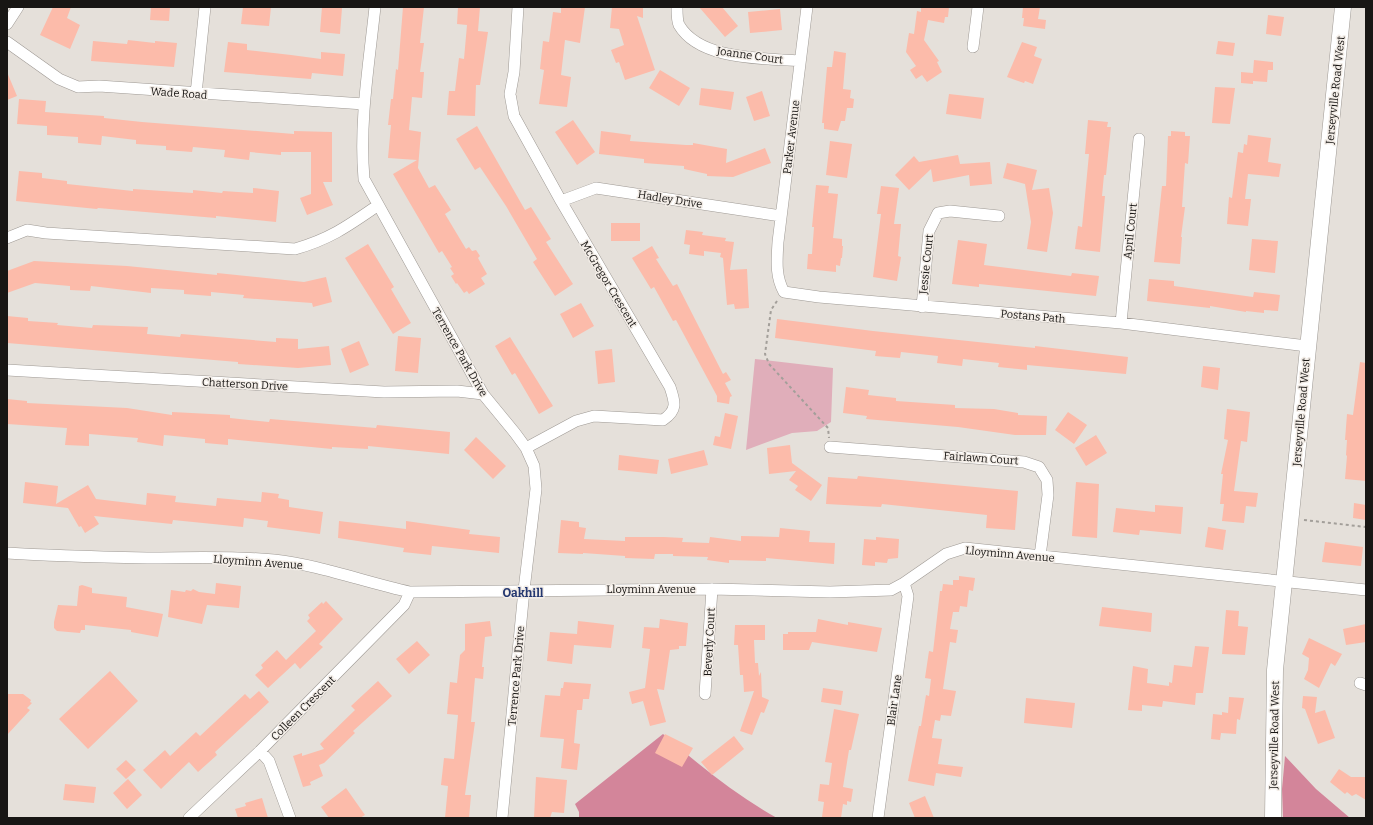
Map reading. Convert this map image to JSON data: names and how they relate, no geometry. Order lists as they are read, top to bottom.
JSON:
{
  "streets": {
    "main road": ["Jerseyville Road West"],
    "street": [
      "Joanne Court",
      "Wade Road",
      "Parker Avenue",
      "Hadley Drive",
      "April Court",
      "Jessie Court",
      "McGregor Crescent",
      "Postans Path",
      "Terrence Park Drive",
      "Chatterson Drive",
      "Fairlawn Court",
      "Lloyminn Avenue",
      "Beverly Court",
      "Blair Lane",
      "Colleen Crescent"
    ]
  },
  "crossings": [
    ["Joanne Court", "Parker Avenue"],
    ["Jerseyville Road West", "Postans Path"],
    ["Jerseyville Road West", "Lloyminn Avenue"],
    ["Wade Road", "Terrence Park Drive"],
    ["Parker Avenue", "Hadley Drive"],
    ["Parker Avenue", "Postans Path"],
    ["Hadley Drive", "McGregor Crescent"],
    ["April Court", "Postans Path"],
    ["Jessie Court", "Postans Path"],
    ["McGregor Crescent", "Terrence Park Drive"],
    ["Terrence Park Drive", "Chatterson Drive"],
    ["Terrence Park Drive", "Lloyminn Avenue"],
    ["Fairlawn Court", "Lloyminn Avenue"],
    ["Lloyminn Avenue", "Beverly Court"],
    ["Lloyminn Avenue", "Blair Lane"],
    ["Lloyminn Avenue", "Colleen Crescent"]
  ],
  "districts": ["Oakhill"]
}
